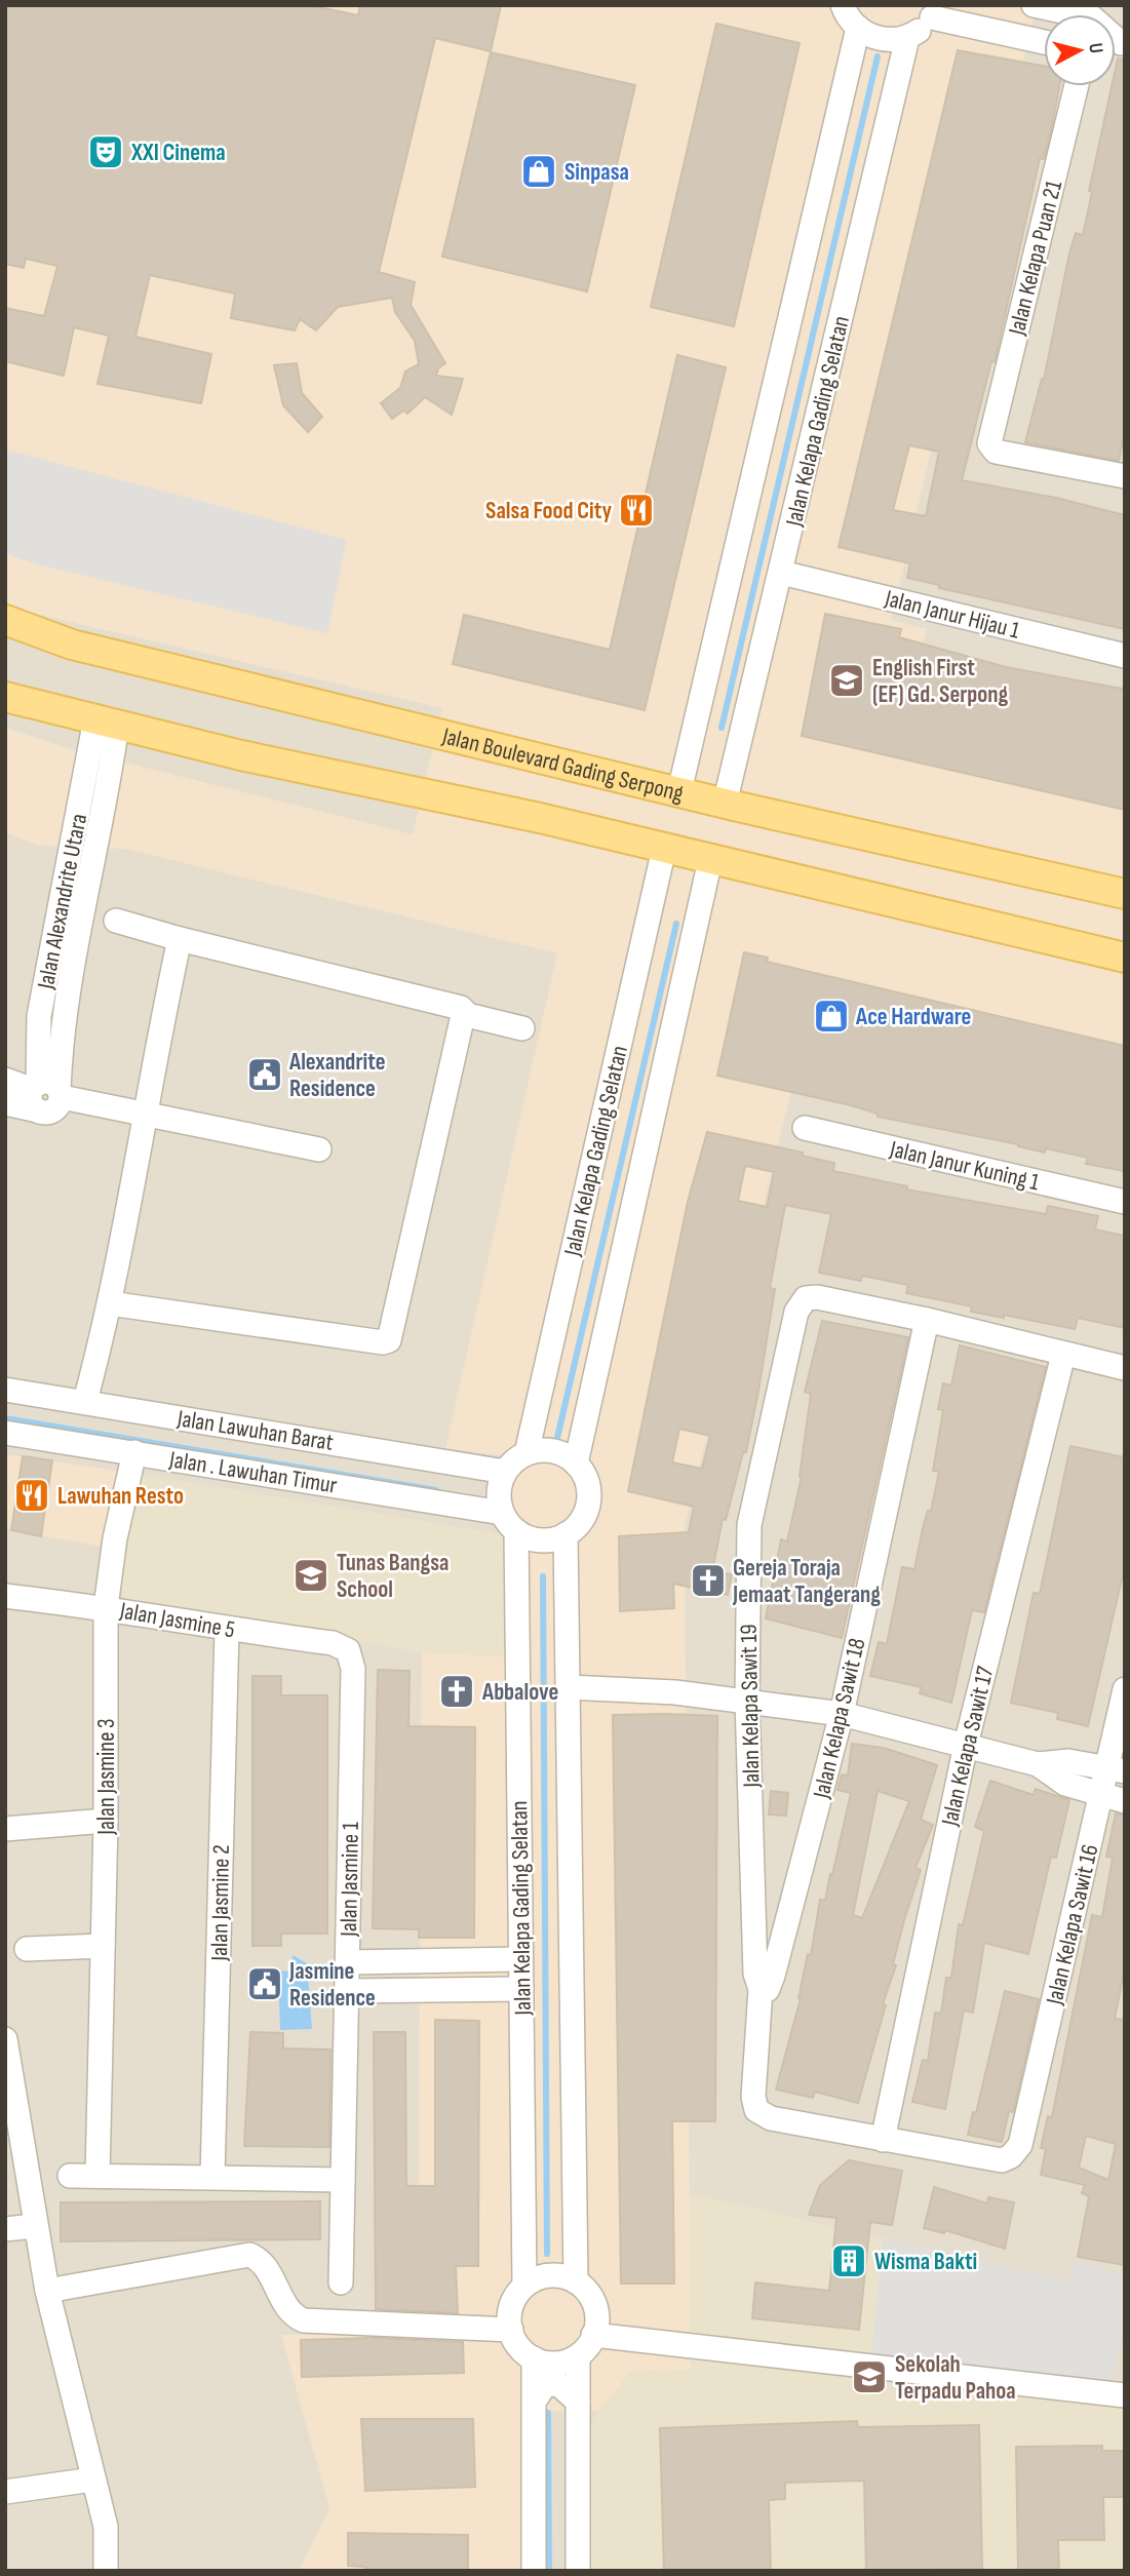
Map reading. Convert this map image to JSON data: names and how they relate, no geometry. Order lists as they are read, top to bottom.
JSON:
{
  "streets": {
    "main road": ["Jalan Boulevard Gading Serpong"],
    "street": [
      "Jalan Kelapa Puan 21",
      "Jalan Kelapa Gading Selatan",
      "Jalan Janur Hijau 1",
      "Jalan Alexandrite Utara",
      "Jalan Janur Kuning 1",
      "Jalan Lawuhan Barat",
      "Jalan . Lawuhan Timur",
      "Jalan Jasmine 5",
      "Jalan Kelapa Sawit 19",
      "Jalan Kelapa Sawit 18",
      "Jalan Kelapa Sawit 17",
      "Jalan Jasmine 3",
      "Jalan Jasmine 1",
      "Jalan Jasmine 2",
      "Jalan Kelapa Sawit 16"
    ]
  },
  "crossings": [
    ["Jalan Kelapa Gading Selatan", "Jalan Janur Hijau 1"],
    ["Jalan Kelapa Gading Selatan", "Jalan Boulevard Gading Serpong"],
    ["Jalan Kelapa Gading Selatan", "Jalan Lawuhan Barat"],
    ["Jalan Kelapa Gading Selatan", "Jalan . Lawuhan Timur"],
    ["Jalan Lawuhan Barat", "Jalan . Lawuhan Timur"],
    ["Jalan . Lawuhan Timur", "Jalan Jasmine 3"],
    ["Jalan Jasmine 5", "Jalan Jasmine 3"],
    ["Jalan Jasmine 5", "Jalan Jasmine 1"],
    ["Jalan Jasmine 5", "Jalan Jasmine 2"],
    ["Jalan Kelapa Sawit 19", "Jalan Kelapa Sawit 18"],
    ["Jalan Kelapa Sawit 18", "Jalan Kelapa Sawit 17"],
    ["Jalan Kelapa Sawit 18", "Jalan Kelapa Sawit 16"],
    ["Jalan Kelapa Sawit 17", "Jalan Kelapa Sawit 16"]
  ],
  "places": {
    "theatre": ["XXI Cinema"],
    "shop": ["Sinpasa", "Ace Hardware"],
    "restaurant": ["Salsa Food City", "Lawuhan Resto"],
    "school or university": ["English First (EF) Gd. Serpong", "Tunas Bangsa School", "Sekolah Terpadu Pahoa"],
    "public building": ["Alexandrite Residence", "Jasmine Residence"],
    "church": ["Gereja Toraja Jemaat Tangerang", "Abbalove"],
    "building": ["Wisma Bakti"]
  },
  "north": "right"
}
